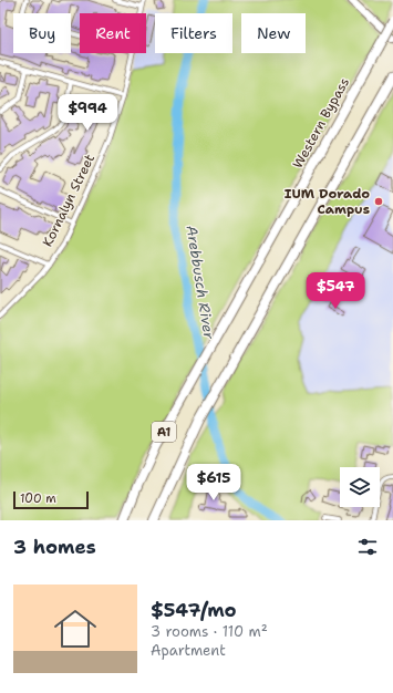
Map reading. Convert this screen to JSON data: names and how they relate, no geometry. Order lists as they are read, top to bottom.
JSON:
{
  "streets": {
    "highway": ["Western Bypass", "A1"],
    "street": ["Kornalyn Street"]
  },
  "water": ["Arebbusch River"],
  "places": ["IUM Dorado Campus"],
  "scale_bar": "100 m",
  "page": {
    "chip": [
      "Buy",
      "Rent",
      "Filters",
      "New"
    ],
    "price": ["$994", "$547", "$615"],
    "scale": "100 m",
    "heading": "3 homes",
    "list": [
      {
        "name": "$547/mo",
        "note": "3 rooms · 110 m² · Apartment"
      }
    ]
  }
}
